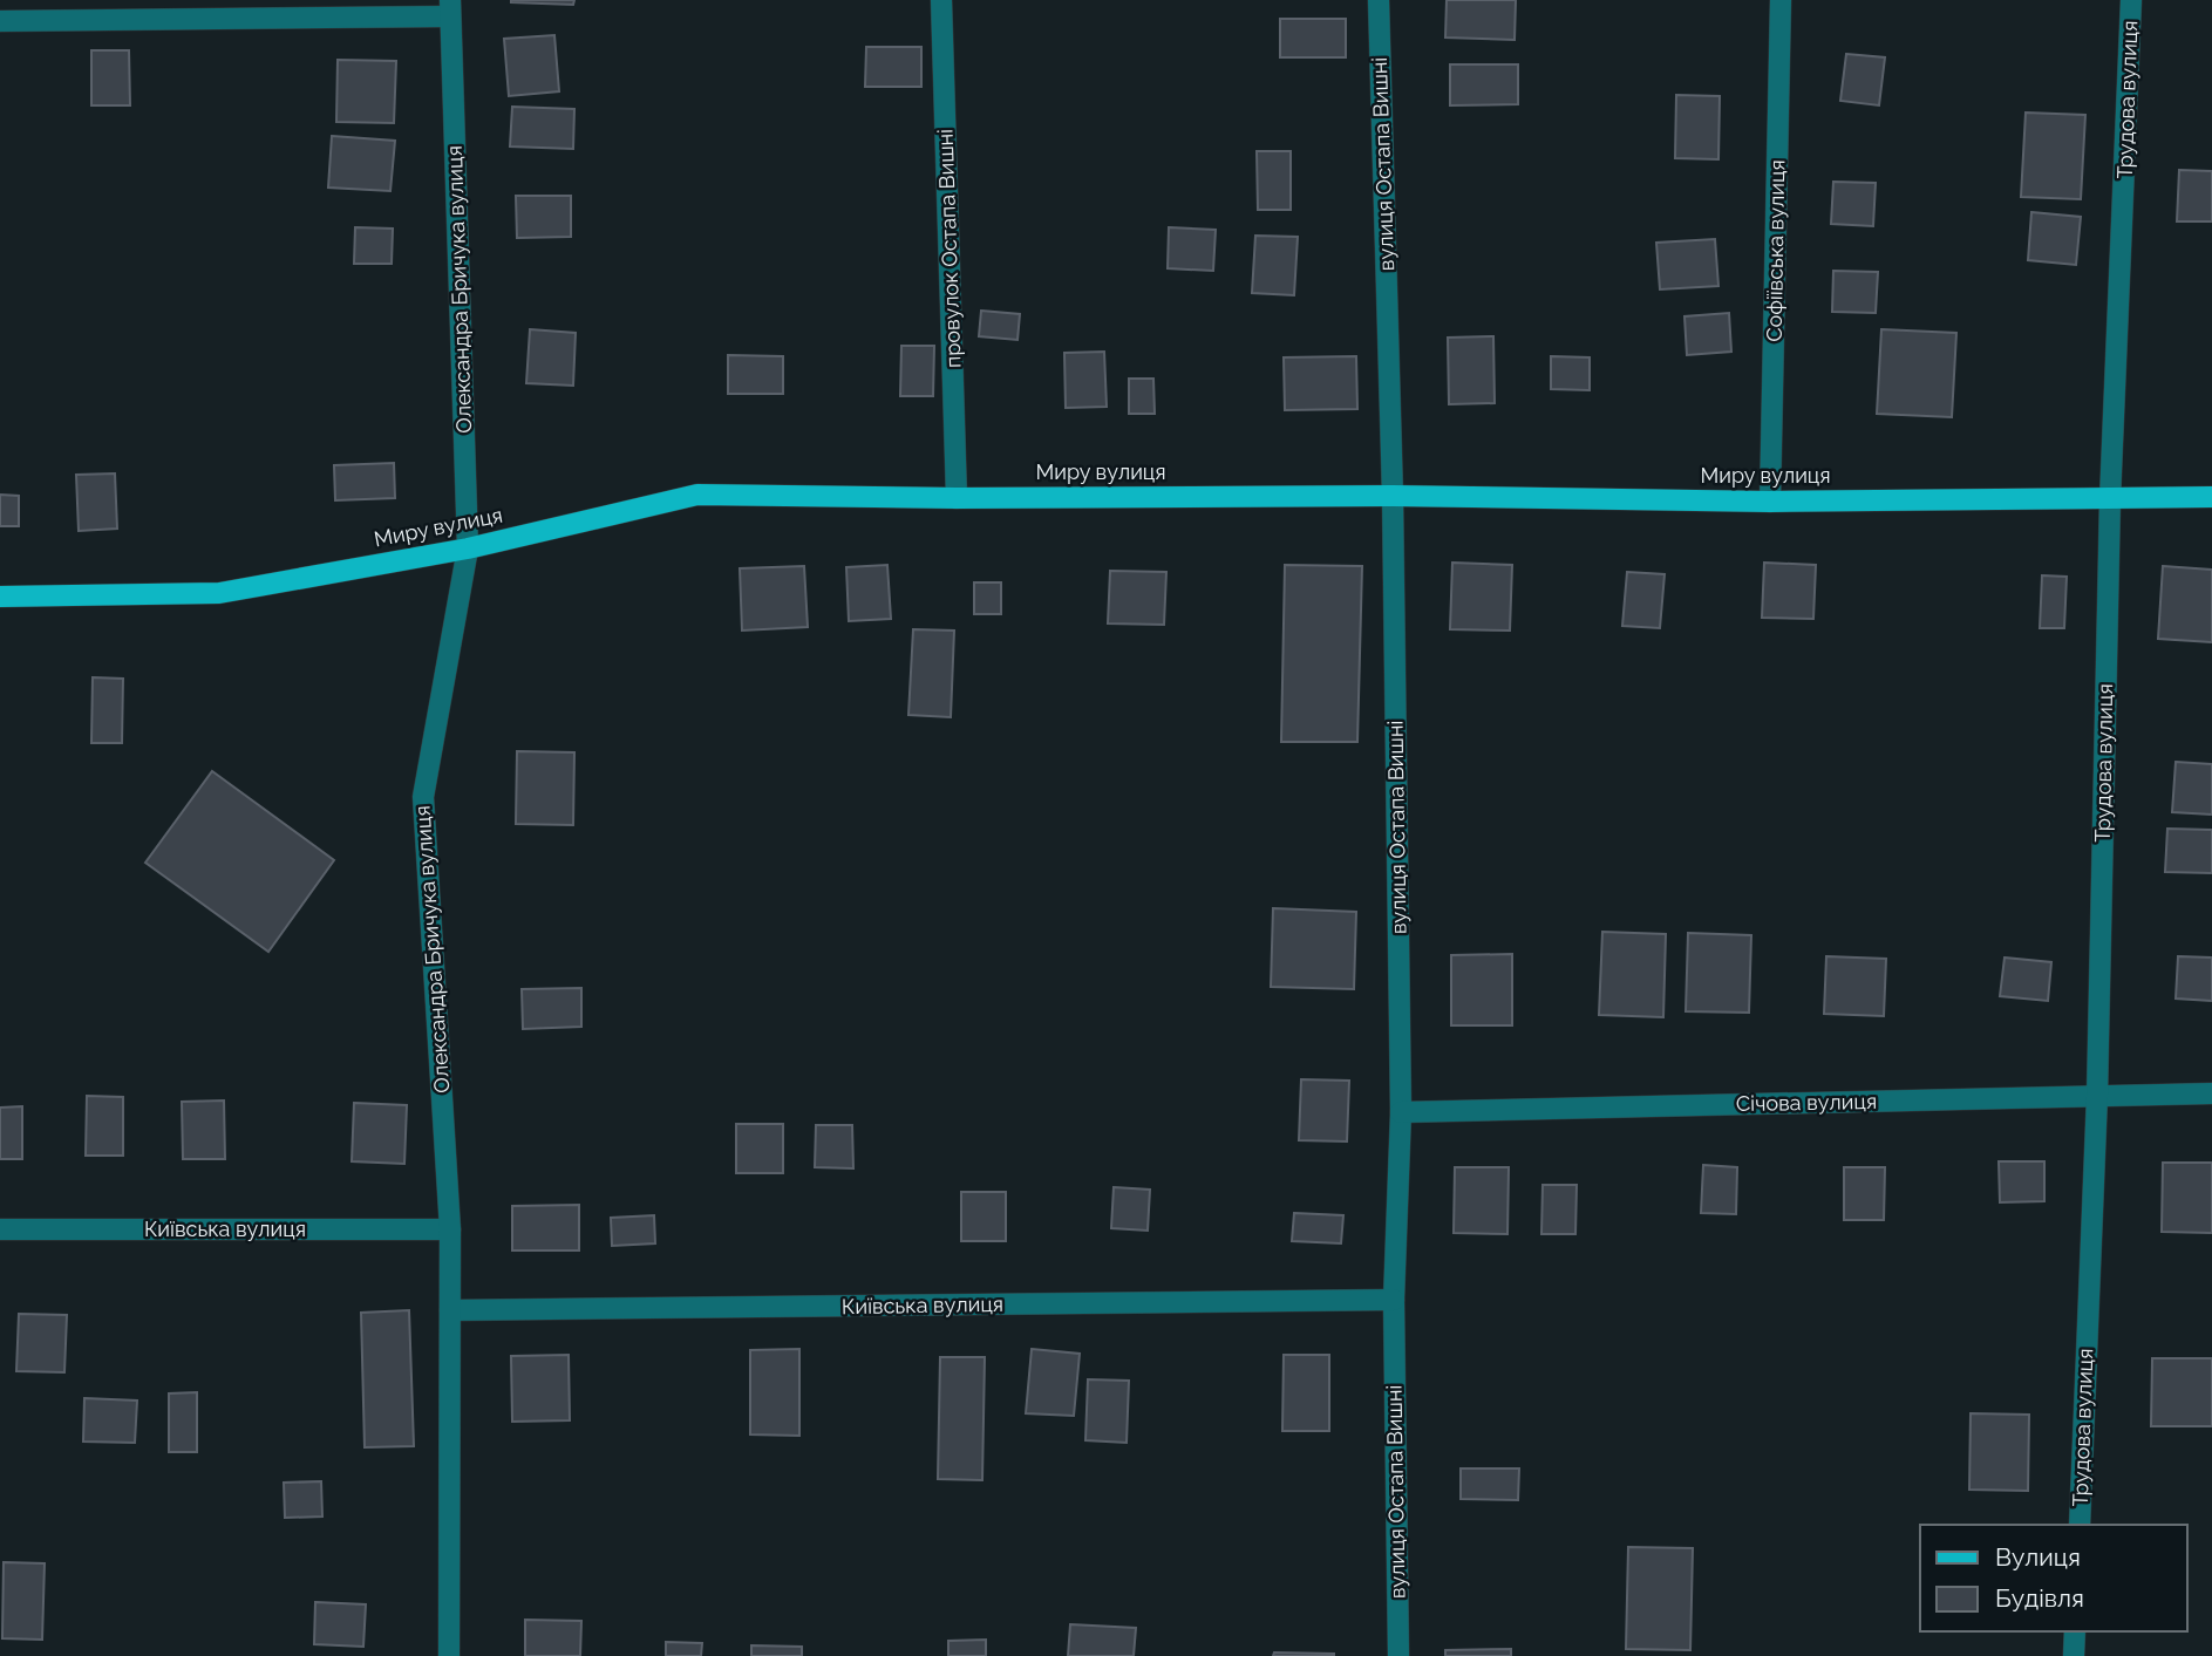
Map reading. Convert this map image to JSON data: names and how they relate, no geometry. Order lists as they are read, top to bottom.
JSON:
{
  "streets": {
    "main road": ["Миру вулиця"],
    "street": [
      "Трудова вулиця",
      "вулиця Остапа Вишні",
      "провулок Остапа Вишні",
      "Софіївська вулиця",
      "Олександра Бричука вулиця",
      "Січова вулиця",
      "Київська вулиця"
    ]
  },
  "crossings": [
    ["Трудова вулиця", "Миру вулиця"],
    ["Трудова вулиця", "Січова вулиця"],
    ["вулиця Остапа Вишні", "Миру вулиця"],
    ["вулиця Остапа Вишні", "Січова вулиця"],
    ["вулиця Остапа Вишні", "Київська вулиця"],
    ["провулок Остапа Вишні", "Миру вулиця"],
    ["Софіївська вулиця", "Миру вулиця"],
    ["Олександра Бричука вулиця", "Миру вулиця"],
    ["Олександра Бричука вулиця", "Київська вулиця"]
  ],
  "legend": ["Вулиця", "Будівля"]
}
